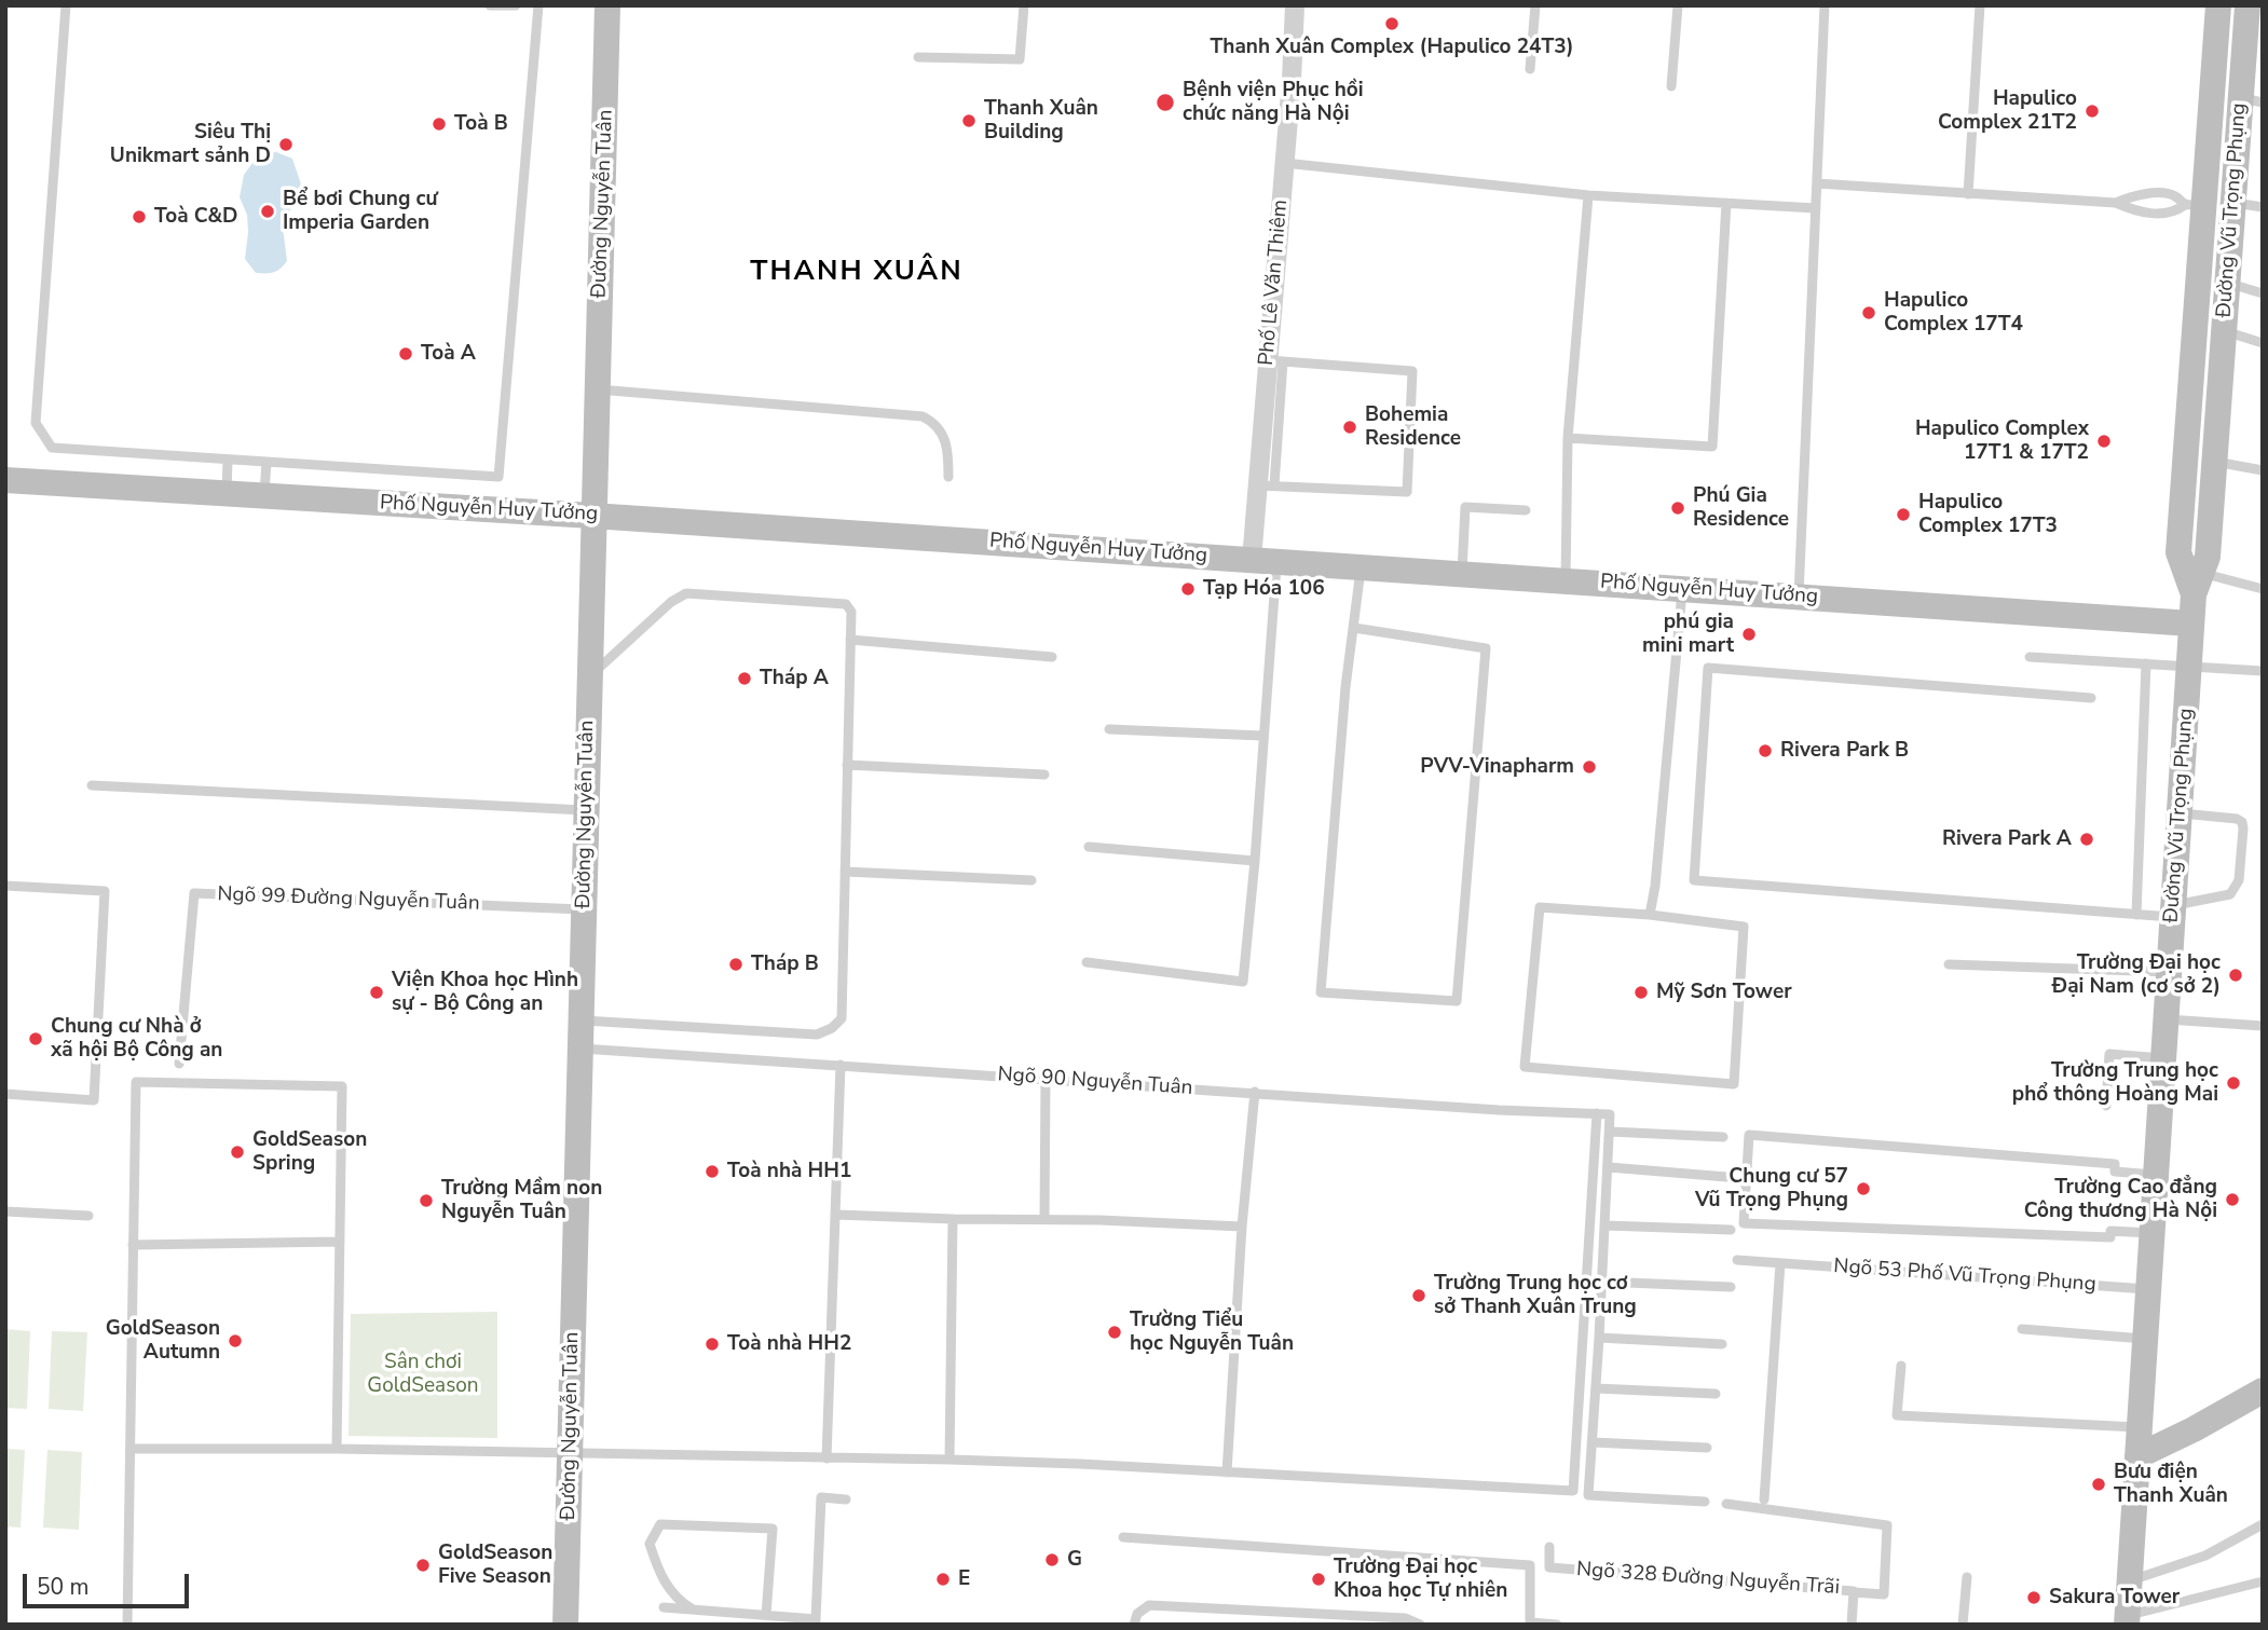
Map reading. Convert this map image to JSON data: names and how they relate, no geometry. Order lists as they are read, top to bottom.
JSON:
{
  "streets": {
    "street": [
      "Đường Nguyễn Tuân",
      "Đường Vũ Trọng Phụng",
      "Phố Lê Văn Thiêm",
      "Phố Nguyễn Huy Tưởng"
    ],
    "lane": [
      "Ngõ 99 Đường Nguyễn Tuân",
      "Ngõ 90 Nguyễn Tuân",
      "Ngõ 53 Phố Vũ Trọng Phụng",
      "Ngõ 328 Đường Nguyễn Trãi"
    ]
  },
  "crossings": [
    ["Đường Nguyễn Tuân", "Phố Nguyễn Huy Tưởng"],
    ["Đường Nguyễn Tuân", "Ngõ 99 Đường Nguyễn Tuân"],
    ["Đường Nguyễn Tuân", "Ngõ 90 Nguyễn Tuân"],
    ["Đường Vũ Trọng Phụng", "Phố Nguyễn Huy Tưởng"],
    ["Đường Vũ Trọng Phụng", "Ngõ 53 Phố Vũ Trọng Phụng"],
    ["Phố Lê Văn Thiêm", "Phố Nguyễn Huy Tưởng"]
  ],
  "districts": ["THANH XUÂN"],
  "parks": ["Sân chơi GoldSeason"],
  "places": [
    "Thanh Xuân Complex (Hapulico 24T3)",
    "Bệnh viện Phục hồi chức năng Hà Nội",
    "Hapulico Complex 21T2",
    "Thanh Xuân Building",
    "Toà B",
    "Siêu Thị Unikmart sảnh D",
    "Bể bơi Chung cư Imperia Garden",
    "Toà C&D",
    "Hapulico Complex 17T4",
    "Toà A",
    "Bohemia Residence",
    "Hapulico Complex 17T1 & 17T2",
    "Phú Gia Residence",
    "Hapulico Complex 17T3",
    "Tạp Hóa 106",
    "phú gia mini mart",
    "Tháp A",
    "Rivera Park B",
    "PVV-Vinapharm",
    "Rivera Park A",
    "Tháp B",
    "Trường Đại học Đại Nam (cơ sở 2)",
    "Viện Khoa học Hình sự - Bộ Công an",
    "Mỹ Sơn Tower",
    "Chung cư Nhà ở xã hội Bộ Công an",
    "Trường Trung học phổ thông Hoàng Mai",
    "GoldSeason Spring",
    "Toà nhà HH1",
    "Chung cư 57 Vũ Trọng Phụng",
    "Trường Cao đẳng Công thương Hà Nội",
    "Trường Mầm non Nguyễn Tuân",
    "Trường Trung học cơ sở Thanh Xuân Trung",
    "Trường Tiểu học Nguyễn Tuân",
    "GoldSeason Autumn",
    "Toà nhà HH2",
    "Bưu điện Thanh Xuân",
    "G",
    "GoldSeason Five Season",
    "E",
    "Trường Đại học Khoa học Tự nhiên",
    "Sakura Tower"
  ],
  "scale_bar": "50 m"
}
